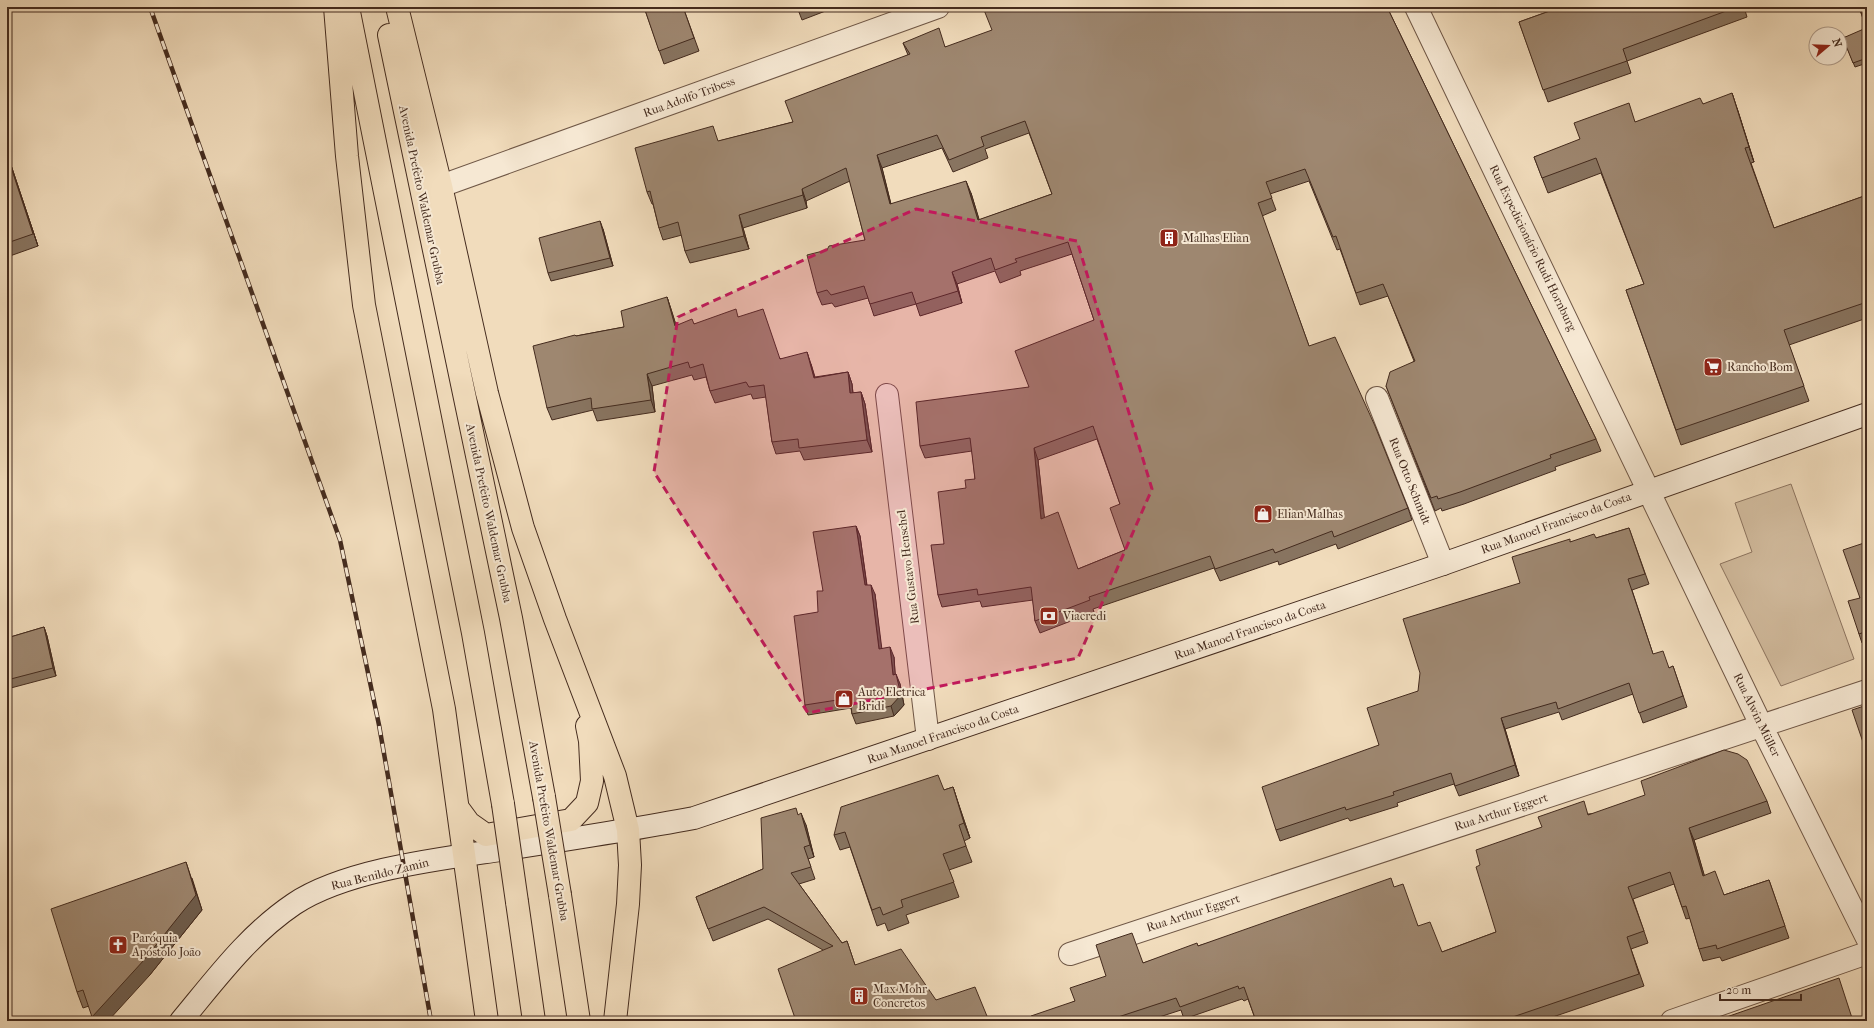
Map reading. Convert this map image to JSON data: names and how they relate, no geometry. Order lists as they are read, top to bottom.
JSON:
{
  "streets": {
    "highway": ["Avenida Prefeito Waldemar Grubba"],
    "street": [
      "Rua Adolfo Tribess",
      "Rua Expedicionário Rudi Hornburg",
      "Rua Otto Schmidt",
      "Rua Manoel Francisco da Costa",
      "Rua Gustavo Henschel",
      "Rua Alwin Müller",
      "Rua Arthur Eggert",
      "Rua Benildo Zamin"
    ]
  },
  "crossings": [
    ["Rua Expedicionário Rudi Hornburg", "Rua Manoel Francisco da Costa"],
    ["Rua Expedicionário Rudi Hornburg", "Rua Alwin Müller"],
    ["Rua Otto Schmidt", "Rua Manoel Francisco da Costa"],
    ["Rua Manoel Francisco da Costa", "Rua Gustavo Henschel"],
    ["Rua Manoel Francisco da Costa", "Rua Alwin Müller"],
    ["Rua Manoel Francisco da Costa", "Rua Benildo Zamin"],
    ["Rua Alwin Müller", "Rua Arthur Eggert"]
  ],
  "places": {
    "building": ["Malhas Elian", "Max Mohr Concretos"],
    "supermarket": ["Rancho Bom"],
    "shop": ["Elian Malhas", "Auto Eletrica Bridi"],
    "bank": ["Viacredi"],
    "church": ["Paróquia Apóstolo João"]
  },
  "scale_bar": "20 m",
  "north": "right"
}
